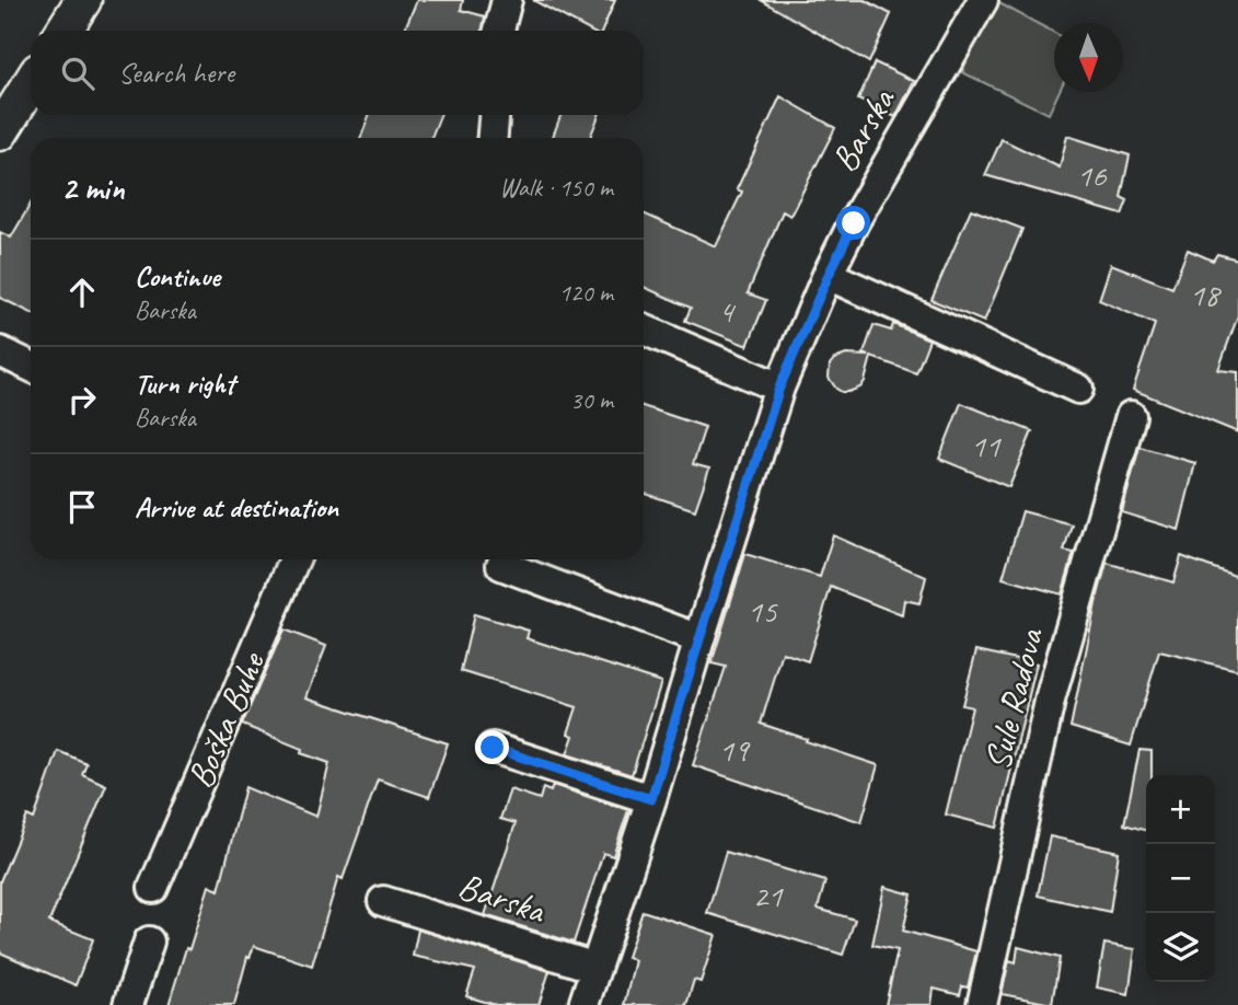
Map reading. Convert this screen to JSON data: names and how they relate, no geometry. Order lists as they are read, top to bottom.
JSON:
{
  "streets": {
    "street": ["Barska", "Sule Radova", "Boška Buhe"]
  },
  "house_numbers": [
    "16",
    "18",
    "4",
    "11",
    "15",
    "19",
    "21"
  ],
  "north": "bottom",
  "page": {
    "search": "Search here",
    "heading": ["2 min", "Walk · 150 m"],
    "list": [
      ["Continue", "Barska", "120 m"],
      ["Turn right", "Barska", "30 m"],
      "Arrive at destination"
    ],
    "map_buttons": ["+", "−"]
  }
}
